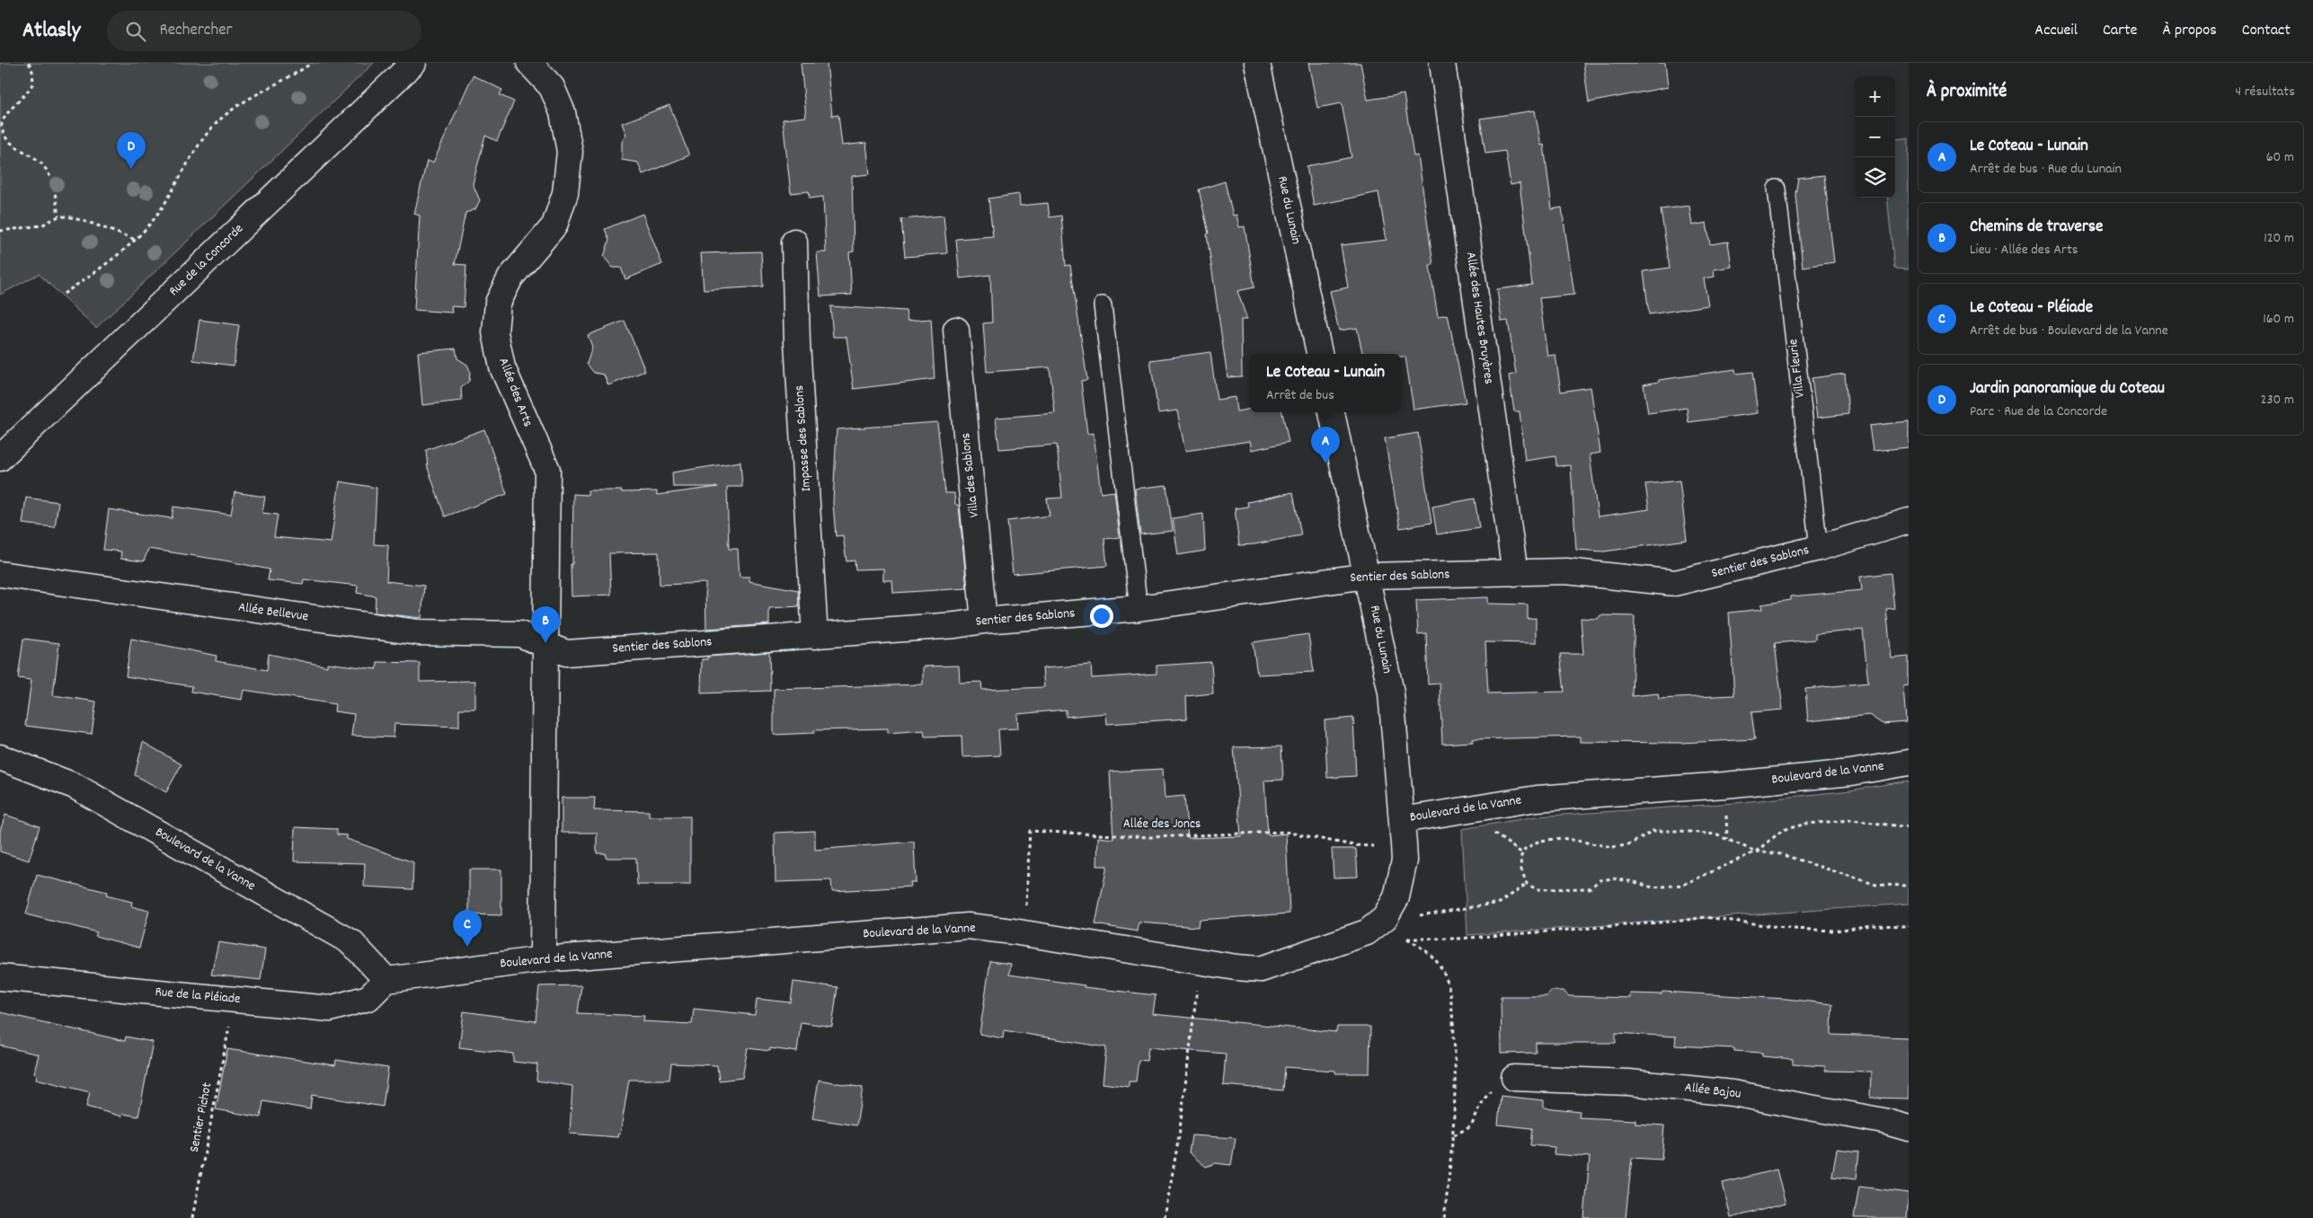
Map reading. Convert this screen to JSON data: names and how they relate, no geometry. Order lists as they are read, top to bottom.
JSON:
{
  "streets": {
    "street": [
      "Rue du Lunain",
      "Rue de la Concorde",
      "Allée des Hautes Bruyères",
      "Allée des Arts",
      "Impasse des Sablons",
      "Villa des Sablons",
      "Sentier des Sablons",
      "Allée Bellevue",
      "Boulevard de la Vanne",
      "Rue de la Pléiade",
      "Allée Bajou"
    ],
    "lane": ["Villa Fleurie"],
    "path": ["Allée des Joncs", "Sentier Pichot"]
  },
  "crossings": [
    ["Rue du Lunain", "Sentier des Sablons"],
    ["Rue du Lunain", "Boulevard de la Vanne"],
    ["Allée des Hautes Bruyères", "Sentier des Sablons"],
    ["Villa Fleurie", "Sentier des Sablons"],
    ["Allée des Arts", "Sentier des Sablons"],
    ["Allée des Arts", "Allée Bellevue"],
    ["Impasse des Sablons", "Sentier des Sablons"],
    ["Villa des Sablons", "Sentier des Sablons"],
    ["Sentier des Sablons", "Allée Bellevue"],
    ["Boulevard de la Vanne", "Rue de la Pléiade"]
  ],
  "page": {
    "header": "Atlasly",
    "search": "Rechercher",
    "nav": [
      "Accueil",
      "Carte",
      "À propos",
      "Contact"
    ],
    "heading": ["À proximité", "4 résultats"],
    "map_buttons": ["+", "−"],
    "list": [
      {
        "mark": "A",
        "name": "Le Coteau - Lunain",
        "note": "Arrêt de bus · Rue du Lunain",
        "value": "60 m"
      },
      {
        "mark": "B",
        "name": "Chemins de traverse",
        "note": "Lieu · Allée des Arts",
        "value": "120 m"
      },
      {
        "mark": "C",
        "name": "Le Coteau - Pléiade",
        "note": "Arrêt de bus · Boulevard de la Vanne",
        "value": "160 m"
      },
      {
        "mark": "D",
        "name": "Jardin panoramique du Coteau",
        "note": "Parc · Rue de la Concorde",
        "value": "230 m"
      }
    ],
    "pins": [
      "D",
      "A",
      "B",
      "C"
    ],
    "popup": ["Le Coteau - Lunain", "Arrêt de bus"]
  }
}
